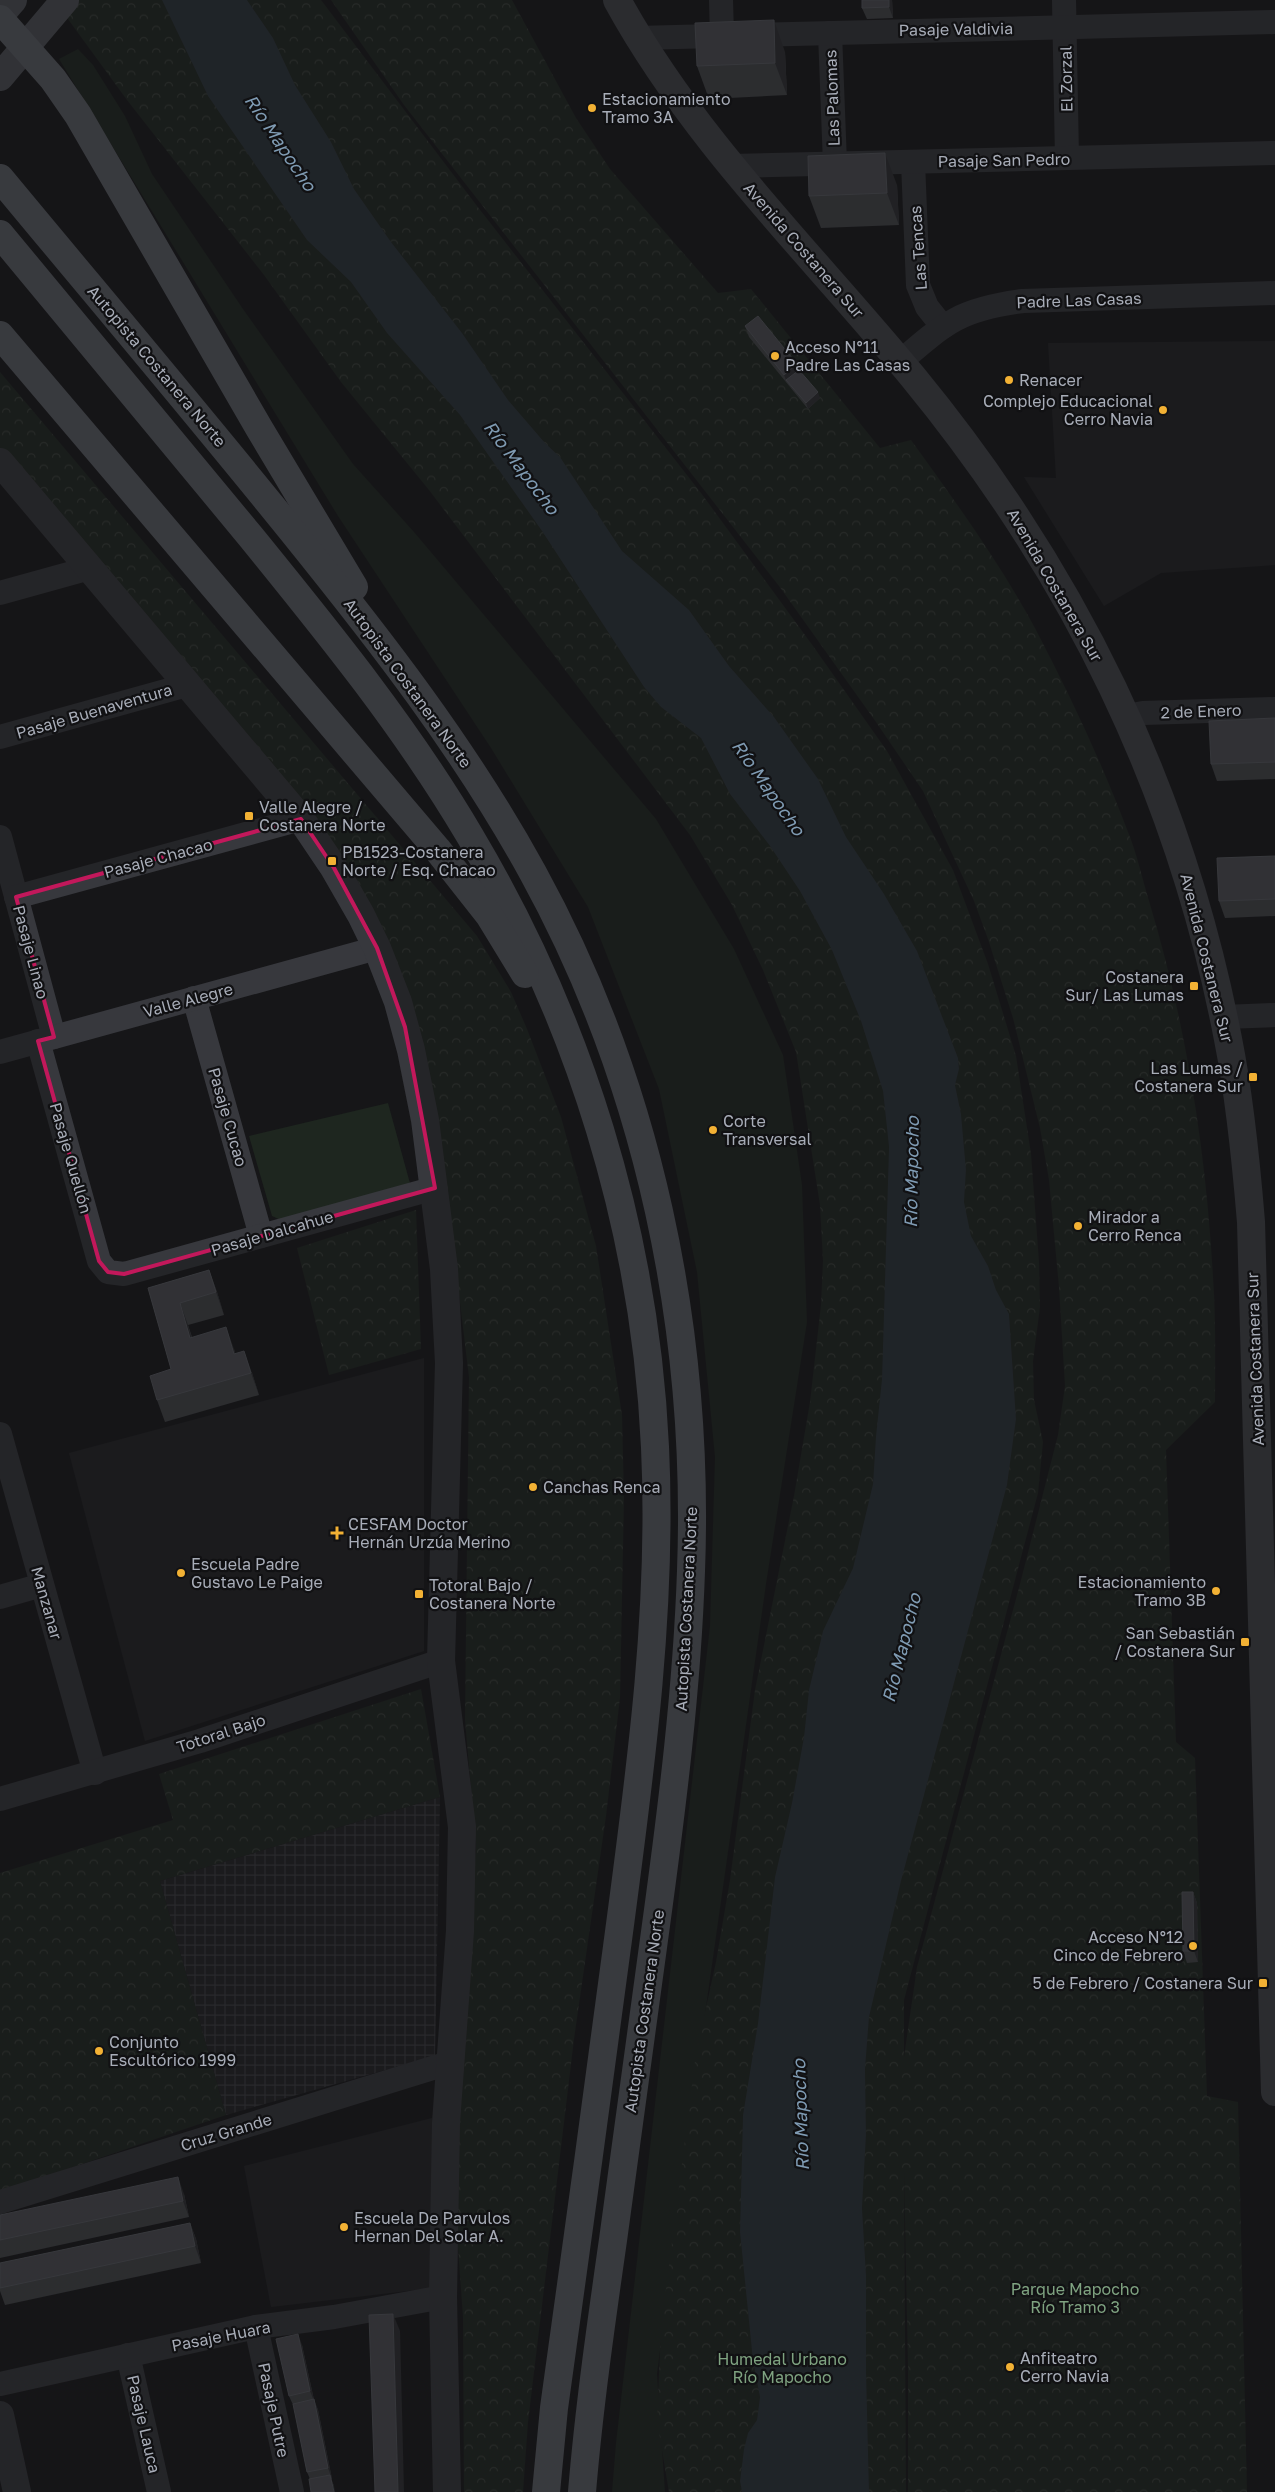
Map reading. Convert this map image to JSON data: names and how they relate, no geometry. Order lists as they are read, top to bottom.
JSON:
{
  "streets": {
    "highway": ["Autopista Costanera Norte"],
    "main road": ["Avenida Costanera Sur"],
    "street": [
      "Pasaje Valdivia",
      "El Zorzal",
      "Las Palomas",
      "Pasaje San Pedro",
      "Las Tencas",
      "Padre Las Casas",
      "Pasaje Buenaventura",
      "2 de Enero",
      "Pasaje Chacao",
      "Pasaje Linao",
      "Valle Alegre",
      "Pasaje Cucao",
      "Pasaje Quellón",
      "Pasaje Dalcahue",
      "Manzanar",
      "Totoral Bajo",
      "Cruz Grande",
      "Pasaje Huara",
      "Pasaje Putre",
      "Pasaje Lauca"
    ]
  },
  "crossings": [
    ["Pasaje Valdivia", "El Zorzal"],
    ["Pasaje Valdivia", "Las Palomas"],
    ["Pasaje Valdivia", "Avenida Costanera Sur"],
    ["El Zorzal", "Pasaje San Pedro"],
    ["Las Palomas", "Pasaje San Pedro"],
    ["Pasaje San Pedro", "Las Tencas"],
    ["Pasaje San Pedro", "Avenida Costanera Sur"],
    ["Las Tencas", "Padre Las Casas"],
    ["Avenida Costanera Sur", "Padre Las Casas"],
    ["Avenida Costanera Sur", "2 de Enero"],
    ["Pasaje Chacao", "Pasaje Linao"],
    ["Pasaje Linao", "Valle Alegre"],
    ["Pasaje Linao", "Pasaje Quellón"],
    ["Valle Alegre", "Pasaje Cucao"],
    ["Valle Alegre", "Pasaje Quellón"],
    ["Pasaje Cucao", "Pasaje Dalcahue"],
    ["Pasaje Quellón", "Pasaje Dalcahue"],
    ["Manzanar", "Totoral Bajo"],
    ["Pasaje Huara", "Pasaje Putre"],
    ["Pasaje Huara", "Pasaje Lauca"]
  ],
  "water": ["Río Mapocho"],
  "parks": ["Parque Mapocho Río Tramo 3", "Humedal Urbano Río Mapocho"],
  "places": {
    "other": [
      "Estacionamiento Tramo 3A",
      "Acceso N°11 Padre Las Casas",
      "Renacer",
      "Complejo Educacional Cerro Navia",
      "Corte Transversal",
      "Mirador a Cerro Renca",
      "Canchas Renca",
      "Escuela Padre Gustavo Le Paige",
      "Estacionamiento Tramo 3B",
      "Acceso N°12 Cinco de Febrero",
      "Conjunto Escultórico 1999",
      "Escuela De Parvulos Hernan Del Solar A.",
      "Anfiteatro Cerro Navia"
    ],
    "transit": [
      "Valle Alegre / Costanera Norte",
      "PB1523-Costanera Norte / Esq. Chacao",
      "Costanera Sur/ Las Lumas",
      "Las Lumas / Costanera Sur",
      "Totoral Bajo / Costanera Norte",
      "San Sebastián / Costanera Sur",
      "5 de Febrero / Costanera Sur"
    ],
    "health": ["CESFAM Doctor Hernán Urzúa Merino"]
  }
}
